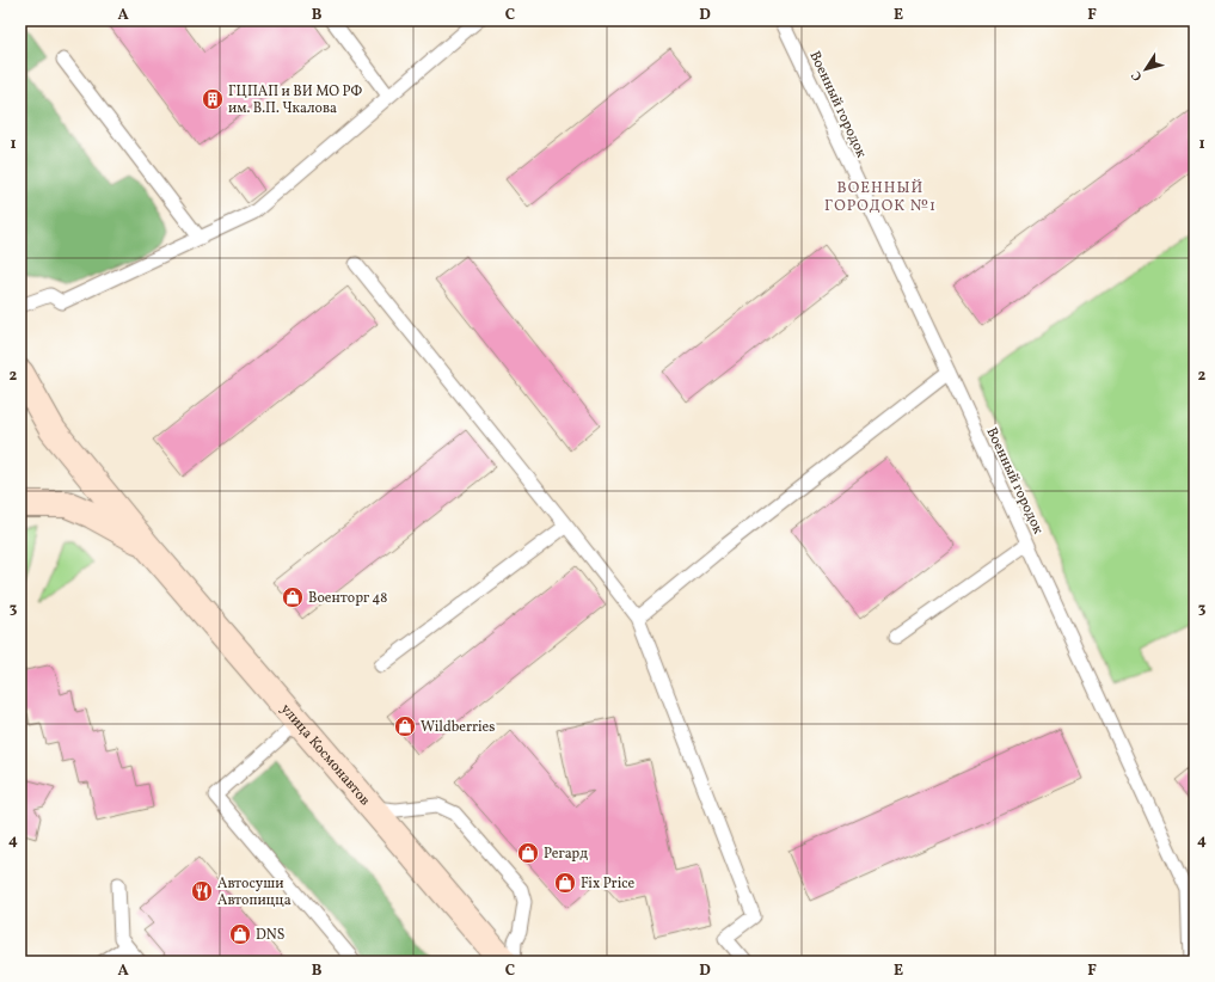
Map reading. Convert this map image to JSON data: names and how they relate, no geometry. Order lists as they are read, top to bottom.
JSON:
{
  "streets": {
    "main road": ["улица Космонавтов"],
    "lane": ["Военный городок"]
  },
  "districts": ["ВОЕННЫЙ ГОРОДОК №1"],
  "places": {
    "building": ["ГЦПАП и ВИ МО РФ им. В.П. Чкалова"],
    "shop": [
      "Военторг 48",
      "Wildberries",
      "Регард",
      "Fix Price",
      "DNS"
    ],
    "restaurant": ["Автосуши Автопицца"]
  },
  "north": "bottom left",
  "grid": {
    "columns": [
      "A",
      "B",
      "C",
      "D",
      "E",
      "F"
    ],
    "rows": [
      "1",
      "2",
      "3",
      "4"
    ]
  }
}
